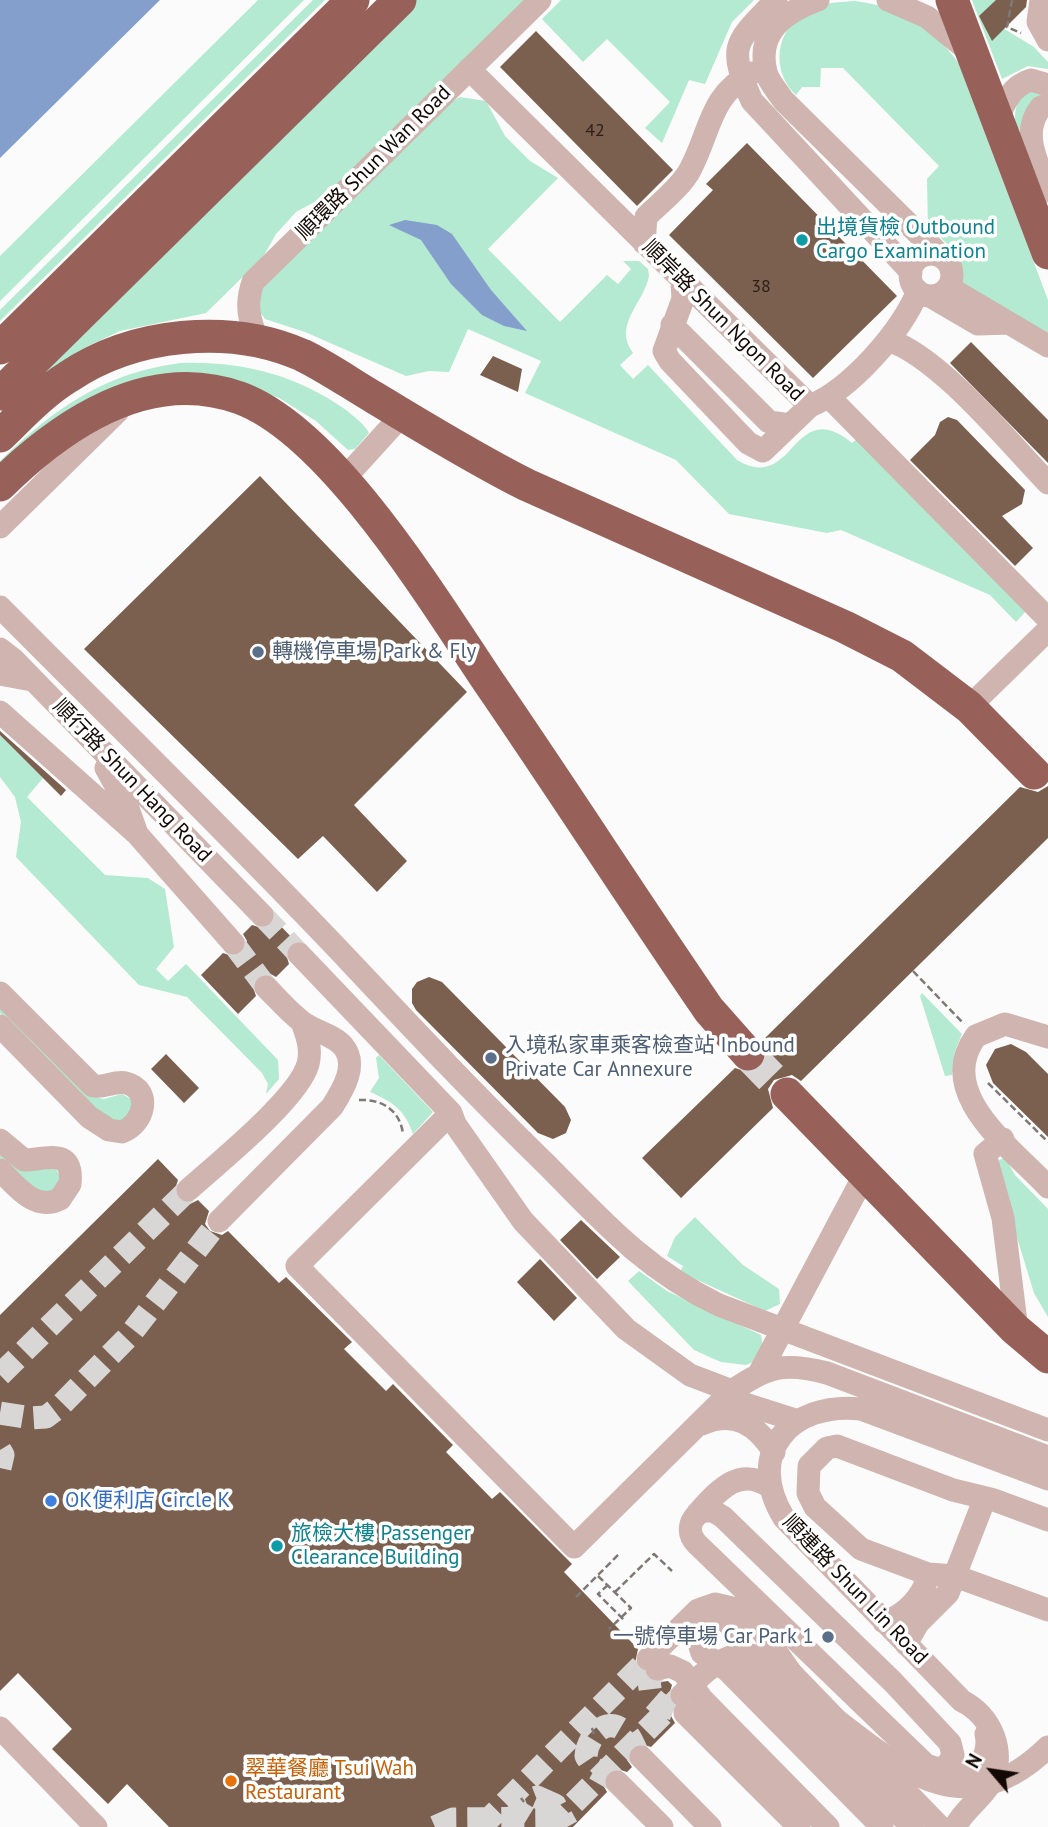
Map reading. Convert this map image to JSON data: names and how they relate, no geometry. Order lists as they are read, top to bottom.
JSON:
{
  "streets": {
    "street": [
      "順環路 Shun Wan Road",
      "順岸路 Shun Ngon Road",
      "順行路 Shun Hang Road",
      "順連路 Shun Lin Road"
    ]
  },
  "crossings": [
    ["順環路 Shun Wan Road", "順岸路 Shun Ngon Road"]
  ],
  "places": [
    "出境貨檢 Outbound Cargo Examination",
    "轉機停車場 Park & Fly",
    "入境私家車乘客檢查站 Inbound Private Car Annexure",
    "OK便利店 Circle K",
    "旅檢大樓 Passenger Clearance Building",
    "一號停車場 Car Park 1",
    "翠華餐廳 Tsui Wah Restaurant"
  ],
  "house_numbers": ["42", "38"],
  "north": "top left"
}
